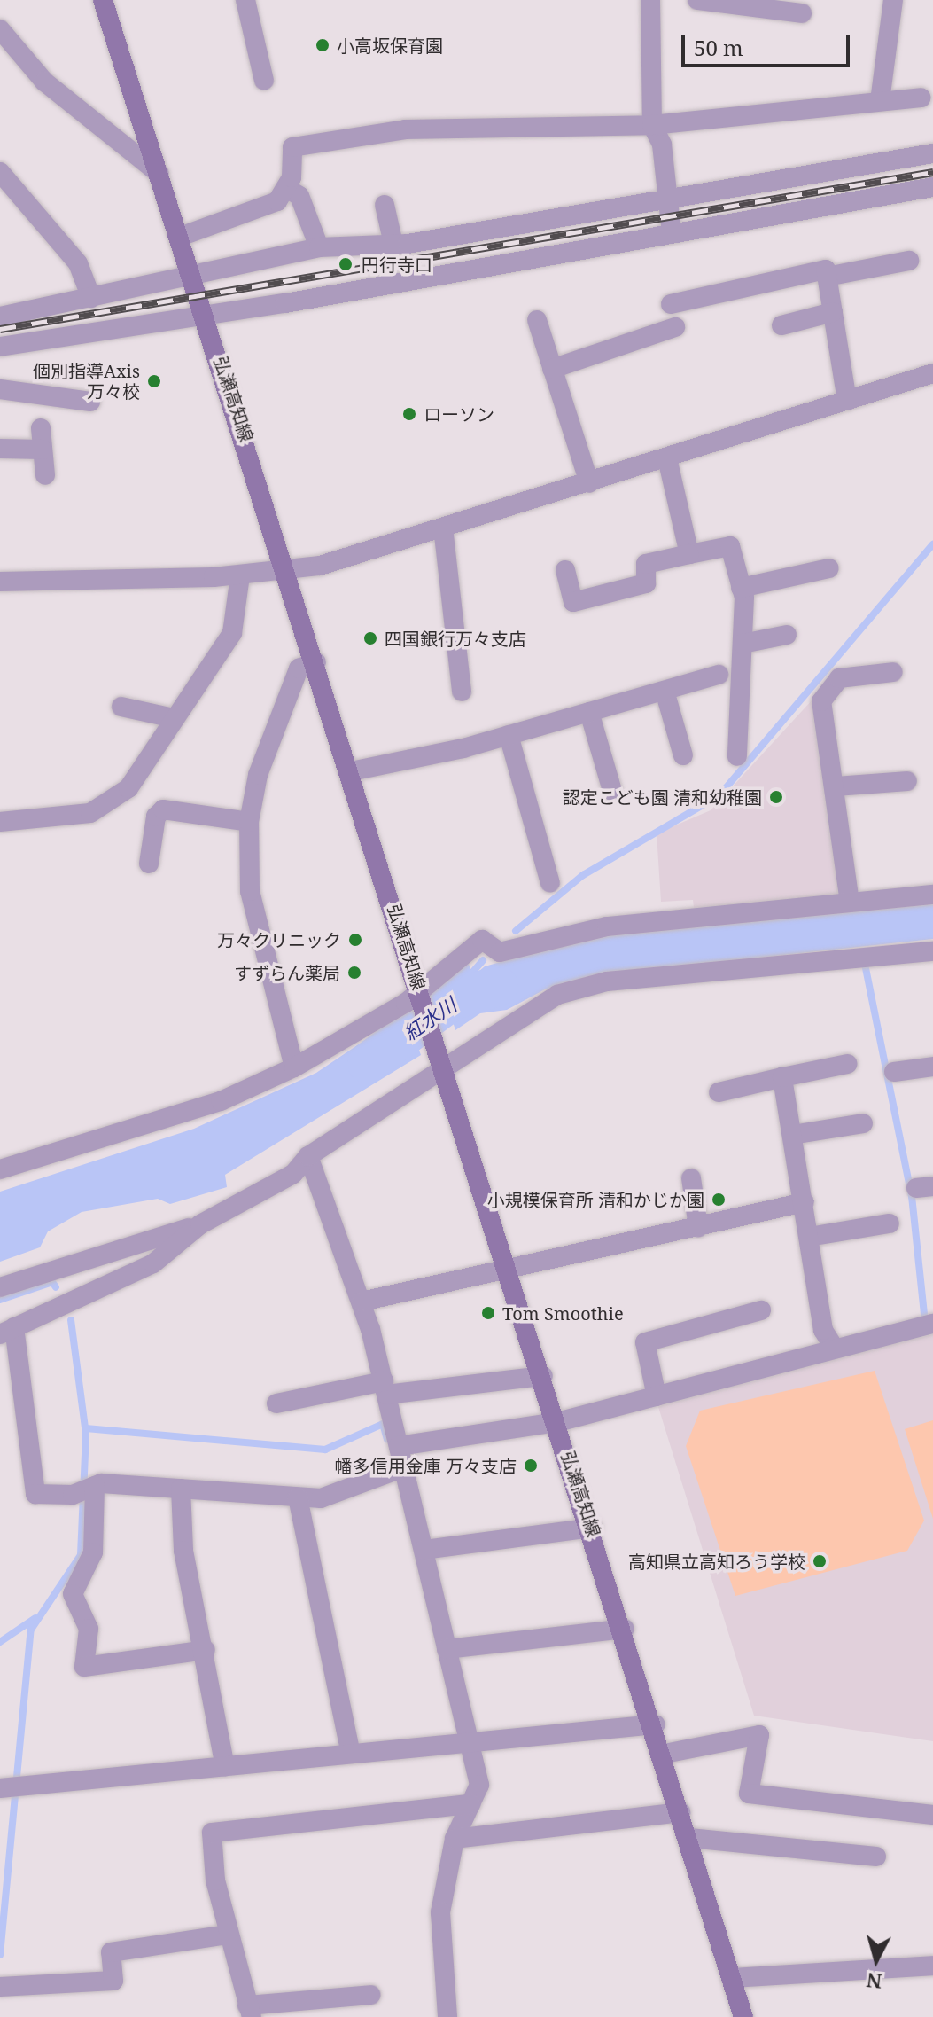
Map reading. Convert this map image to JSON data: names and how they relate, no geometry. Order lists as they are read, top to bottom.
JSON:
{
  "streets": {
    "main road": ["弘瀬高知線"]
  },
  "water": ["紅水川"],
  "places": [
    "小高坂保育園",
    "円行寺口",
    "個別指導Axis 万々校",
    "ローソン",
    "四国銀行万々支店",
    "認定こども園 清和幼稚園",
    "万々クリニック",
    "すずらん薬局",
    "小規模保育所 清和かじか園",
    "Tom Smoothie",
    "幡多信用金庫 万々支店",
    "高知県立高知ろう学校"
  ],
  "scale_bar": "50 m",
  "north": "bottom"
}
